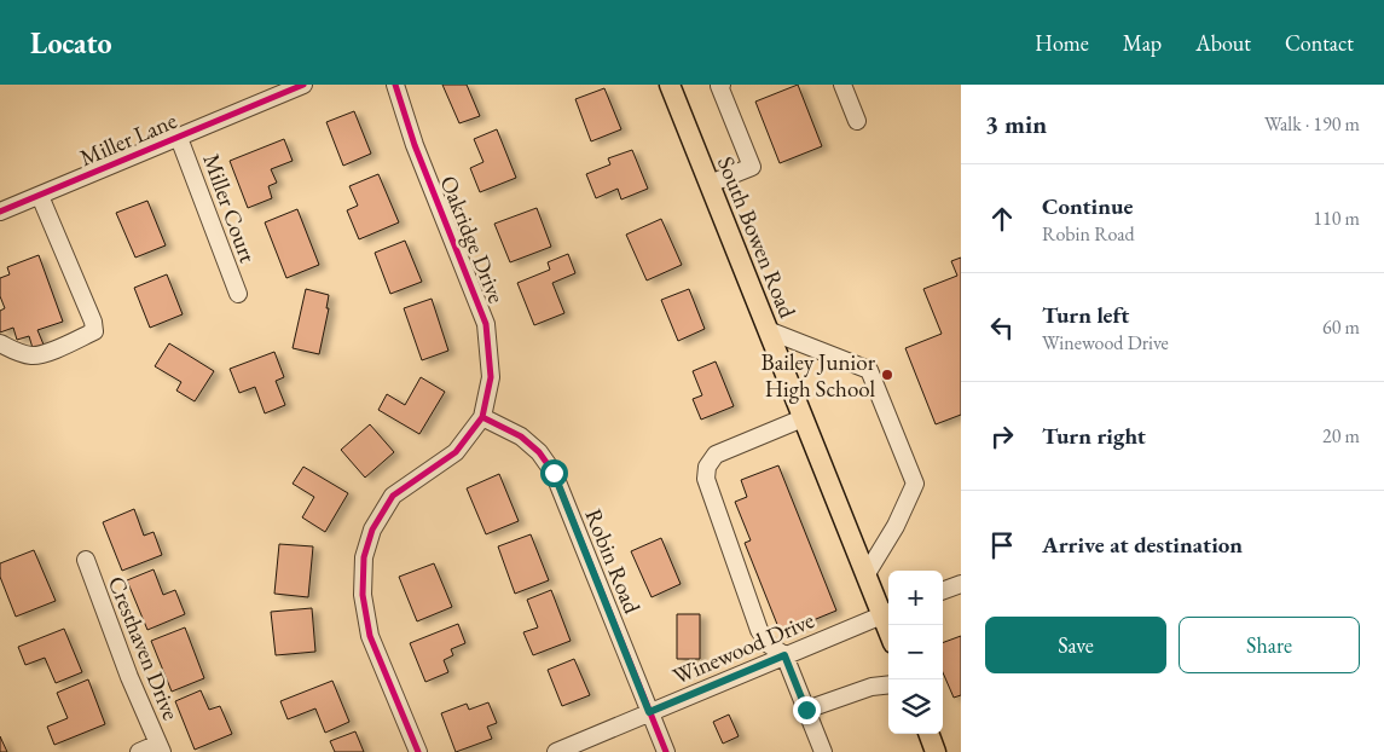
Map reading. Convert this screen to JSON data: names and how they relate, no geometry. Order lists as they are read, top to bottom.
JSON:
{
  "streets": {
    "main road": ["South Bowen Road"],
    "street": [
      "Miller Lane",
      "Miller Court",
      "Oakridge Drive",
      "Robin Road",
      "Cresthaven Drive",
      "Winewood Drive"
    ]
  },
  "crossings": [
    ["Miller Lane", "Miller Court"],
    ["South Bowen Road", "Winewood Drive"],
    ["Oakridge Drive", "Robin Road"],
    ["Robin Road", "Winewood Drive"]
  ],
  "places": ["Bailey Junior High School"],
  "page": {
    "header": "Locato",
    "nav": [
      "Home",
      "Map",
      "About",
      "Contact"
    ],
    "heading": ["3 min", "Walk · 190 m"],
    "list": [
      ["Continue", "Robin Road", "110 m"],
      ["Turn left", "Winewood Drive", "60 m"],
      ["Turn right", "20 m"],
      "Arrive at destination"
    ],
    "map_buttons": ["+", "−"],
    "buttons": ["Save", "Share"]
  }
}
